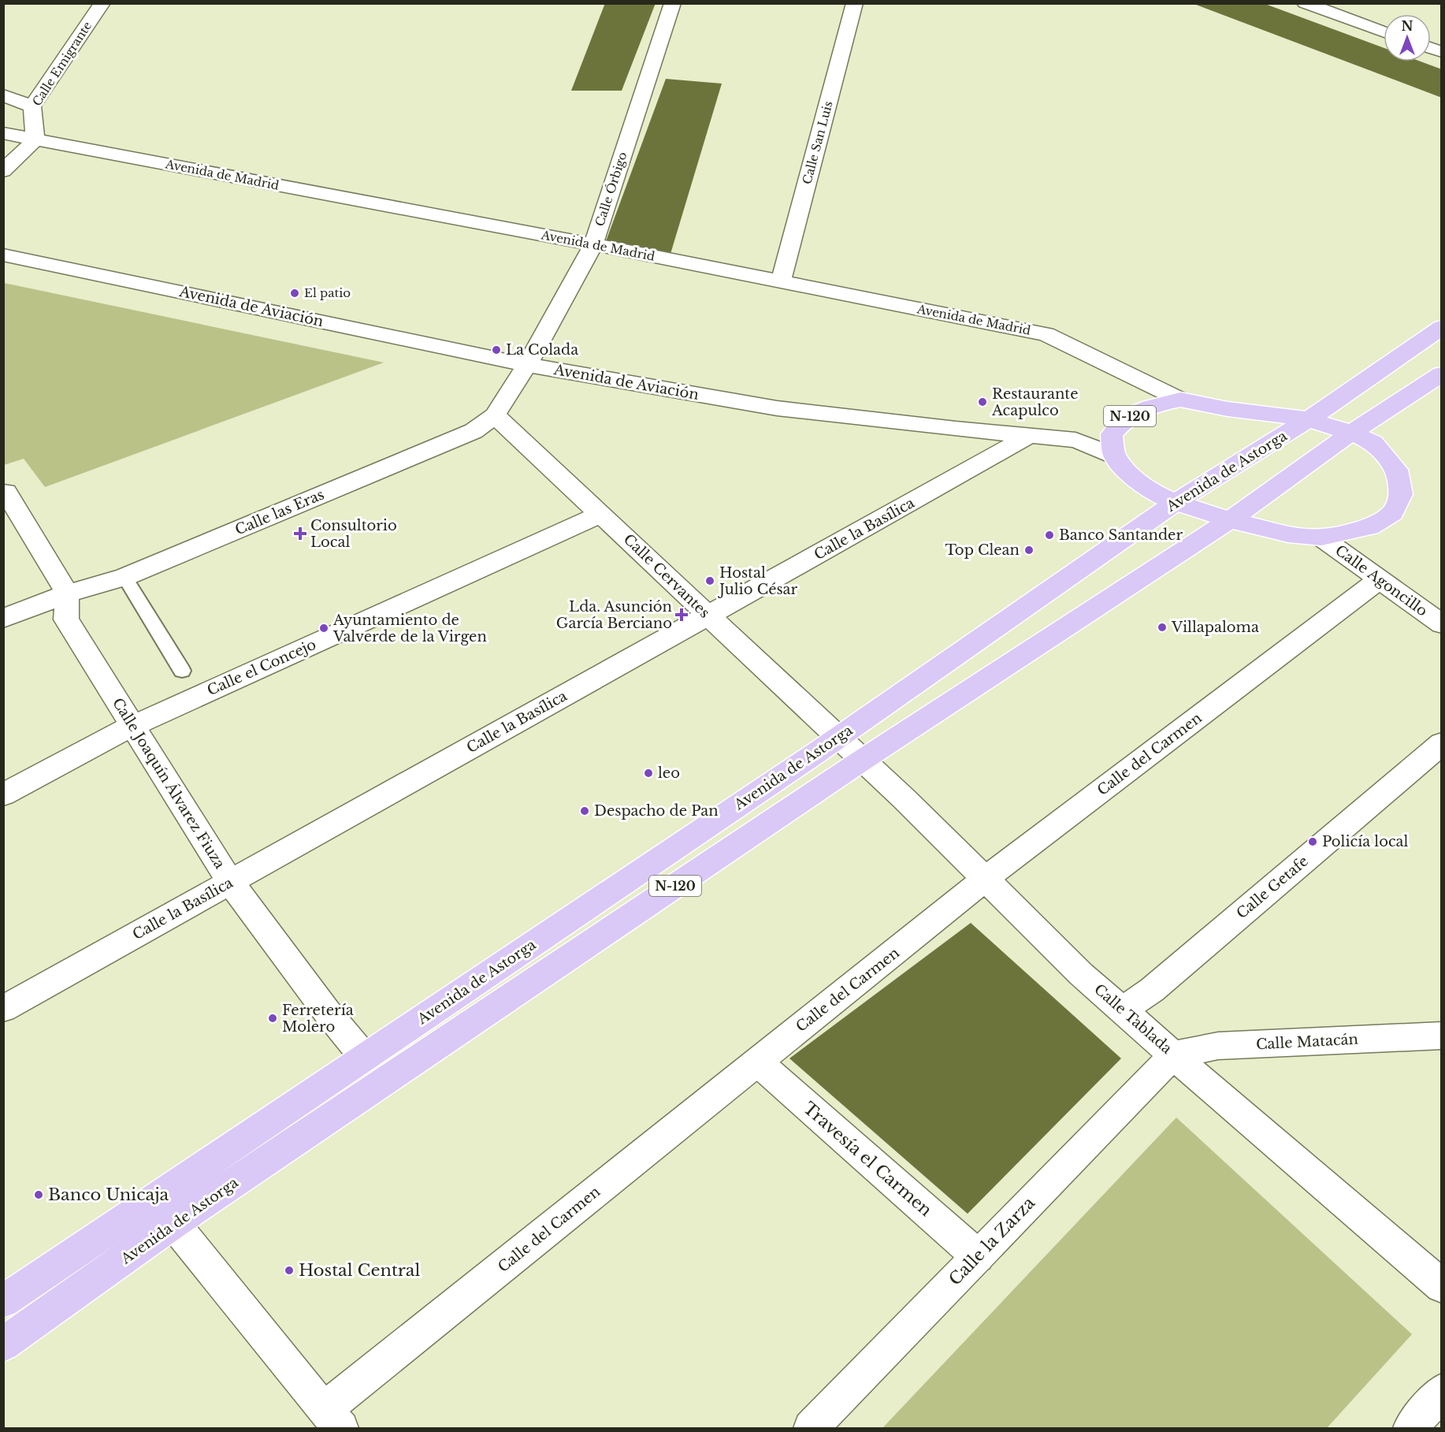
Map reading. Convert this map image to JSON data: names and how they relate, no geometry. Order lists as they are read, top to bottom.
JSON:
{
  "streets": {
    "highway": ["N-120", "Avenida de Astorga"],
    "street": [
      "Calle Emigrante",
      "Calle San Luis",
      "Avenida de Madrid",
      "Calle Órbigo",
      "Avenida de Aviación",
      "Calle las Eras",
      "Calle la Basílica",
      "Calle Cervantes",
      "Calle Agoncillo",
      "Calle el Concejo",
      "Calle del Carmen",
      "Calle Joaquín Álvarez Fiuza",
      "Calle Getafe",
      "Calle Tablada",
      "Calle Matacán",
      "Travesía el Carmen",
      "Calle la Zarza"
    ]
  },
  "crossings": [
    ["Calle Emigrante", "Avenida de Madrid"],
    ["Calle San Luis", "Avenida de Madrid"],
    ["Avenida de Madrid", "Calle Órbigo"],
    ["Avenida de Madrid", "N-120"],
    ["Calle Órbigo", "Avenida de Aviación"],
    ["Calle Órbigo", "Calle las Eras"],
    ["Avenida de Aviación", "N-120"],
    ["Avenida de Aviación", "Calle las Eras"],
    ["Avenida de Aviación", "Calle la Basílica"],
    ["N-120", "Avenida de Astorga"],
    ["N-120", "Calle Agoncillo"],
    ["Avenida de Astorga", "Calle Cervantes"],
    ["Avenida de Astorga", "Calle Joaquín Álvarez Fiuza"],
    ["Avenida de Astorga", "Calle Tablada"],
    ["Calle las Eras", "Calle Cervantes"],
    ["Calle las Eras", "Calle Joaquín Álvarez Fiuza"],
    ["Calle la Basílica", "Calle Cervantes"],
    ["Calle la Basílica", "Calle Joaquín Álvarez Fiuza"],
    ["Calle Cervantes", "Calle el Concejo"],
    ["Calle Cervantes", "Calle Tablada"],
    ["Calle Agoncillo", "Calle del Carmen"],
    ["Calle el Concejo", "Calle Joaquín Álvarez Fiuza"],
    ["Calle del Carmen", "Calle Tablada"],
    ["Calle del Carmen", "Travesía el Carmen"],
    ["Calle Getafe", "Calle Tablada"],
    ["Calle Tablada", "Calle Matacán"],
    ["Calle Tablada", "Calle la Zarza"],
    ["Calle Matacán", "Calle la Zarza"],
    ["Travesía el Carmen", "Calle la Zarza"]
  ],
  "places": {
    "other": [
      "El patio",
      "La Colada",
      "Restaurante Acapulco",
      "Banco Santander",
      "Top Clean",
      "Hostal Julio César",
      "Villapaloma",
      "Ayuntamiento de Valverde de la Virgen",
      "leo",
      "Despacho de Pan",
      "Policía local",
      "Ferretería Molero",
      "Banco Unicaja",
      "Hostal Central"
    ],
    "health": ["Consultorio Local", "Lda. Asunción García Berciano"]
  },
  "north": "top"
}
